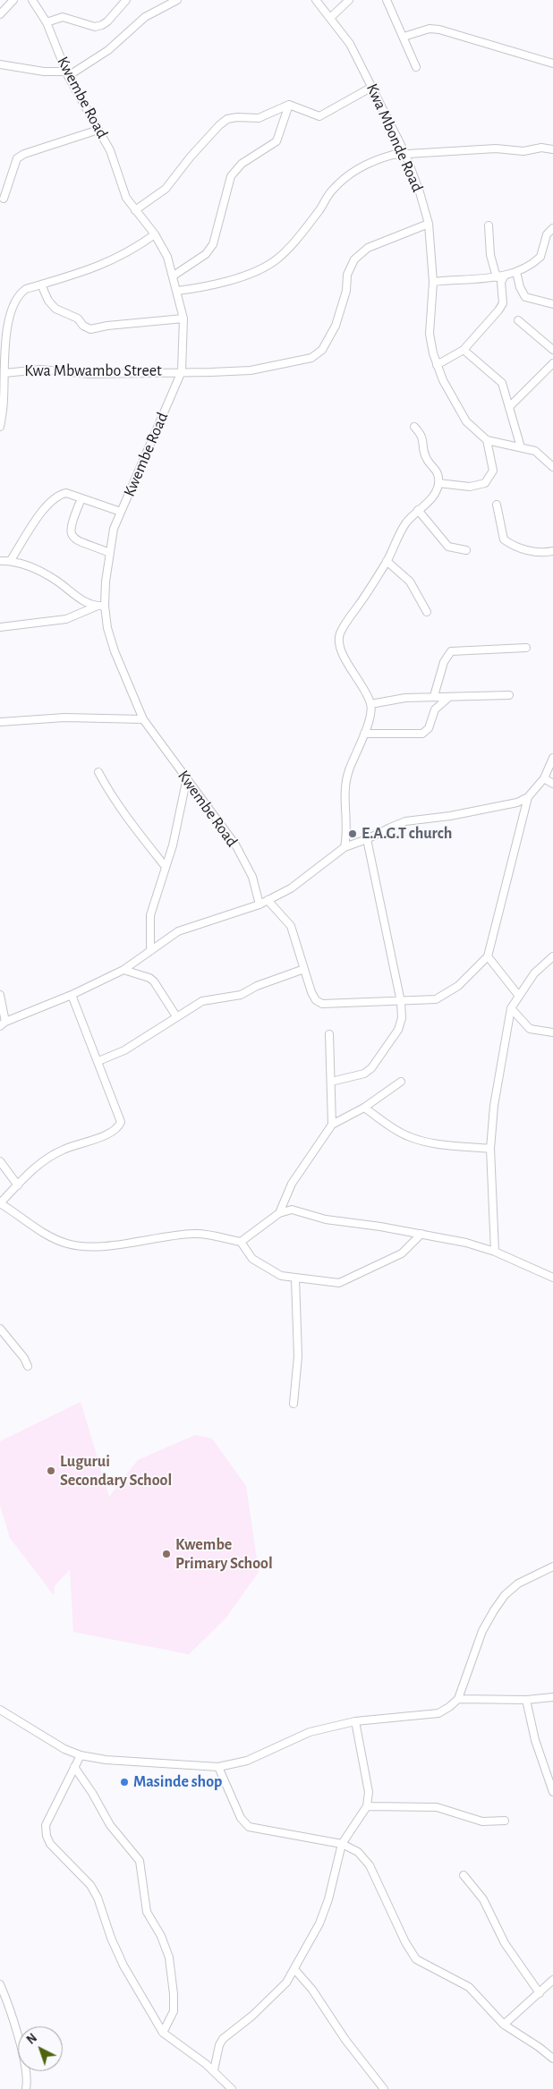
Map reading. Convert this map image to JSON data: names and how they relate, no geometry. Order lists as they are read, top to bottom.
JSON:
{
  "streets": {
    "street": ["Kwembe Road", "Kwa Mbonde Road", "Kwa Mbwambo Street"]
  },
  "crossings": [
    ["Kwembe Road", "Kwa Mbwambo Street"],
    ["Kwa Mbonde Road", "Kwa Mbwambo Street"]
  ],
  "places": [
    "E.A.G.T church",
    "Lugurui Secondary School",
    "Kwembe Primary School",
    "Masinde shop"
  ],
  "north": "top left"
}
